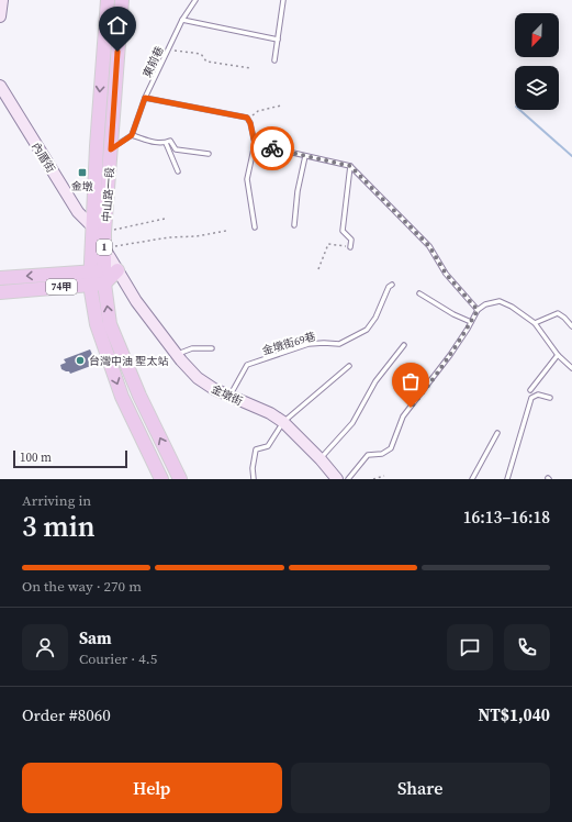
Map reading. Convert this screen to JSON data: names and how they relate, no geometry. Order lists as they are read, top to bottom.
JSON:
{
  "streets": {
    "main road": ["中山路一段", "1", "74甲"],
    "street": ["內厝街", "金墩街"],
    "lane": ["東前巷", "金墩街69巷"]
  },
  "crossings": [
    ["內厝街", "中山路一段"],
    ["內厝街", "金墩街"],
    ["中山路一段", "74甲"],
    ["中山路一段", "金墩街"],
    ["金墩街69巷", "金墩街"]
  ],
  "places": {
    "transit": ["金墩"],
    "other": ["台灣中油 聖太站"]
  },
  "scale_bar": "100 m",
  "north": "bottom left",
  "page": {
    "scale": "100 m",
    "heading": ["3 min", "Arriving in", "16:13–16:18"],
    "panel": [
      "Sam",
      "Courier · 4.5",
      "Order #8060",
      "NT$1,040"
    ],
    "bar": "On the way · 270 m",
    "buttons": ["Help", "Share"]
  }
}
